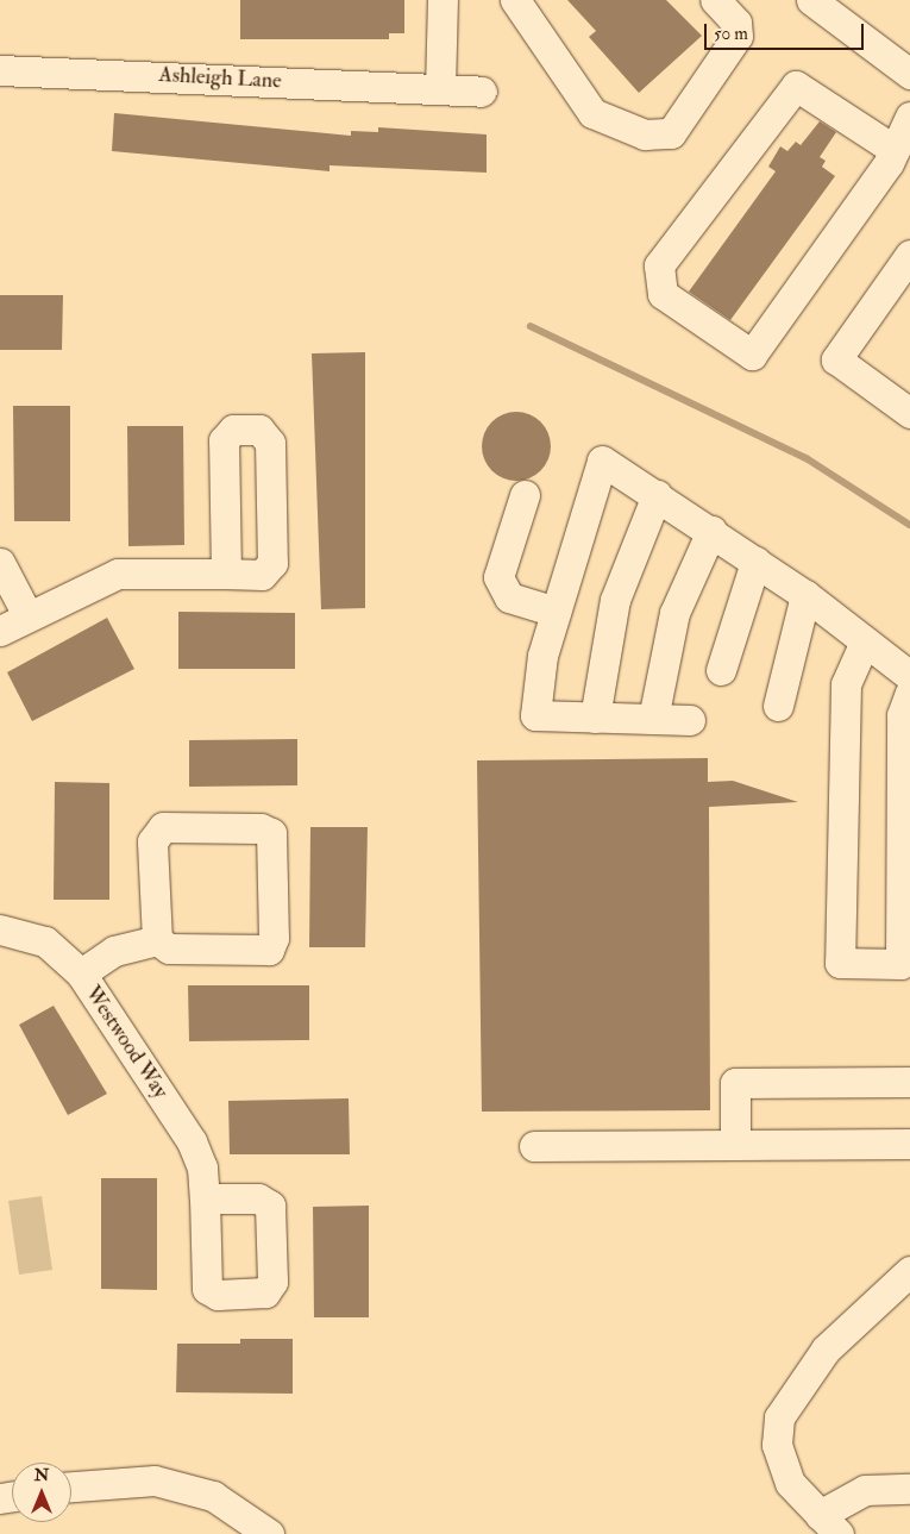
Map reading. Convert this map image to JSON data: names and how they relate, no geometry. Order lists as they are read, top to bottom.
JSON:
{
  "streets": {
    "street": ["Ashleigh Lane", "Westwood Way"]
  },
  "scale_bar": "50 m",
  "north": "top"
}
